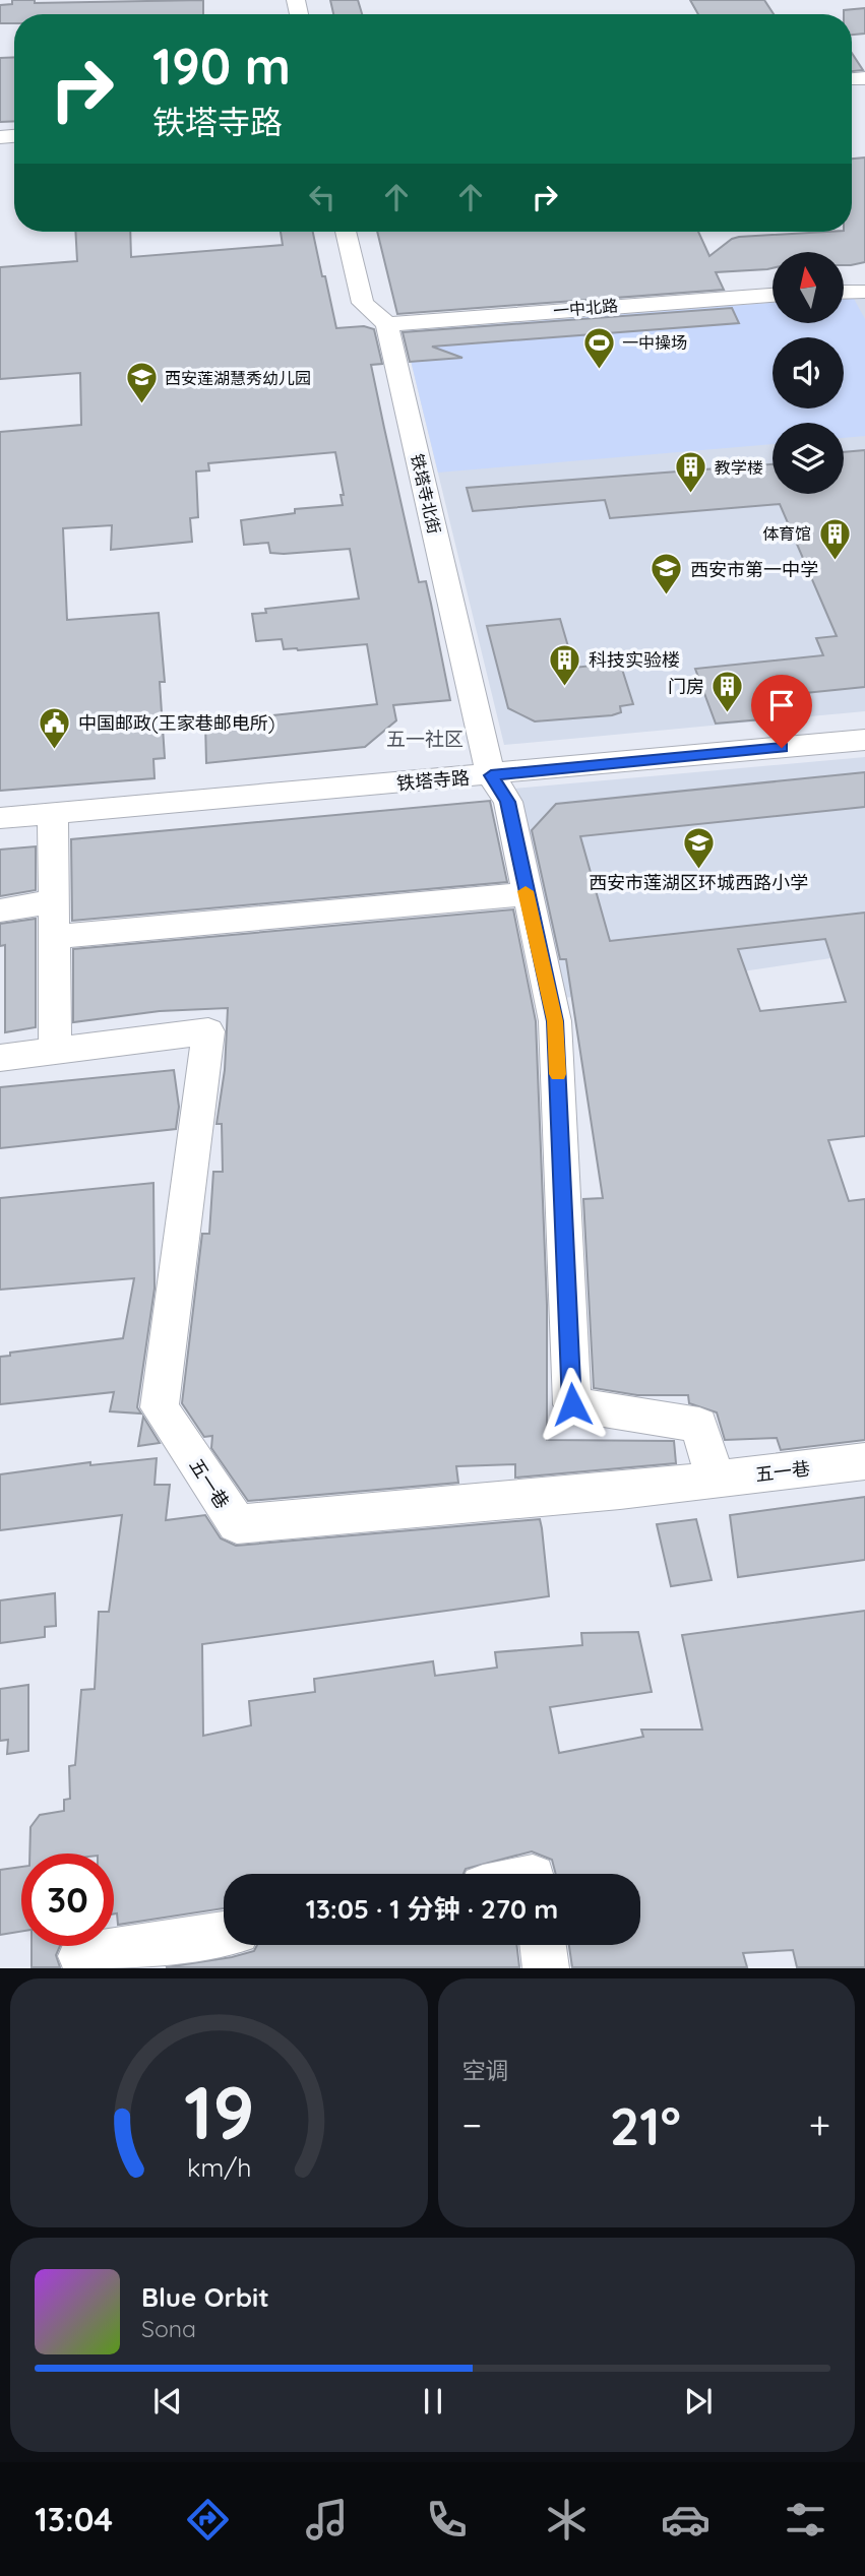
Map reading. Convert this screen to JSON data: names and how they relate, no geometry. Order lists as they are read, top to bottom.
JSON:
{
  "streets": {
    "street": [
      "一中北路",
      "铁塔寺北街",
      "铁塔寺路",
      "五一巷"
    ]
  },
  "crossings": [
    ["一中北路", "铁塔寺北街"],
    ["铁塔寺北街", "铁塔寺路"],
    ["铁塔寺北街", "五一巷"]
  ],
  "districts": ["五一社区"],
  "places": {
    "sports": ["一中操场"],
    "school or university": ["西安莲湖慧秀幼儿园", "西安市第一中学", "西安市莲湖区环城西路小学"],
    "building": [
      "教学楼",
      "体育馆",
      "科技实验楼",
      "门房"
    ],
    "public building": ["中国邮政(王家巷邮电所)"]
  },
  "north": "top",
  "page": {
    "turn": ["190 m", "铁塔寺路"],
    "limit": "30",
    "trip": "13:05 · 1 分钟 · 270 m",
    "tile": "空调",
    "heat": ["−", "21°", "+"],
    "song": ["Blue Orbit", "Sona"],
    "tabs": "13:04",
    "gauge": ["19", "km/h"]
  }
}
